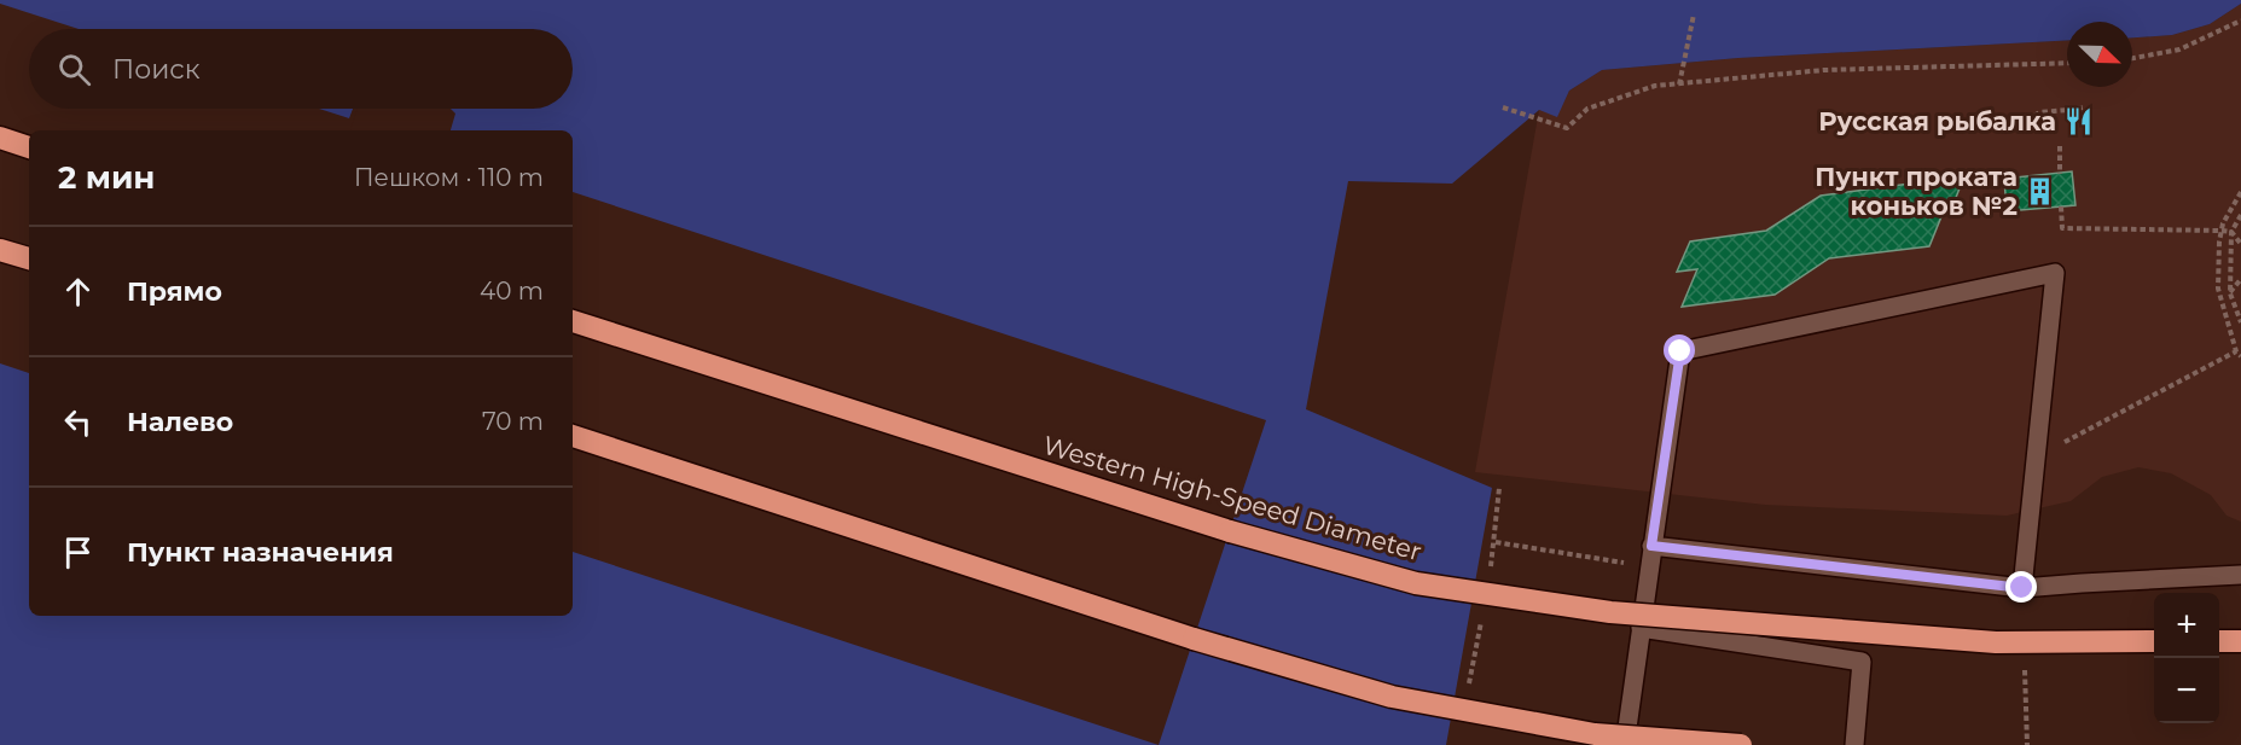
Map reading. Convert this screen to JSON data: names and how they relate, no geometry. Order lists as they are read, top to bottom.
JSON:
{
  "streets": {
    "highway": ["Western High-Speed Diameter"]
  },
  "places": {
    "restaurant": ["Русская рыбалка"],
    "building": ["Пункт проката коньков №2"]
  },
  "north": "bottom right",
  "page": {
    "search": "Поиск",
    "heading": ["2 мин", "Пешком · 110 m"],
    "list": [
      ["Прямо", "40 m"],
      ["Налево", "70 m"],
      "Пункт назначения"
    ],
    "map_buttons": ["+", "−"]
  }
}
